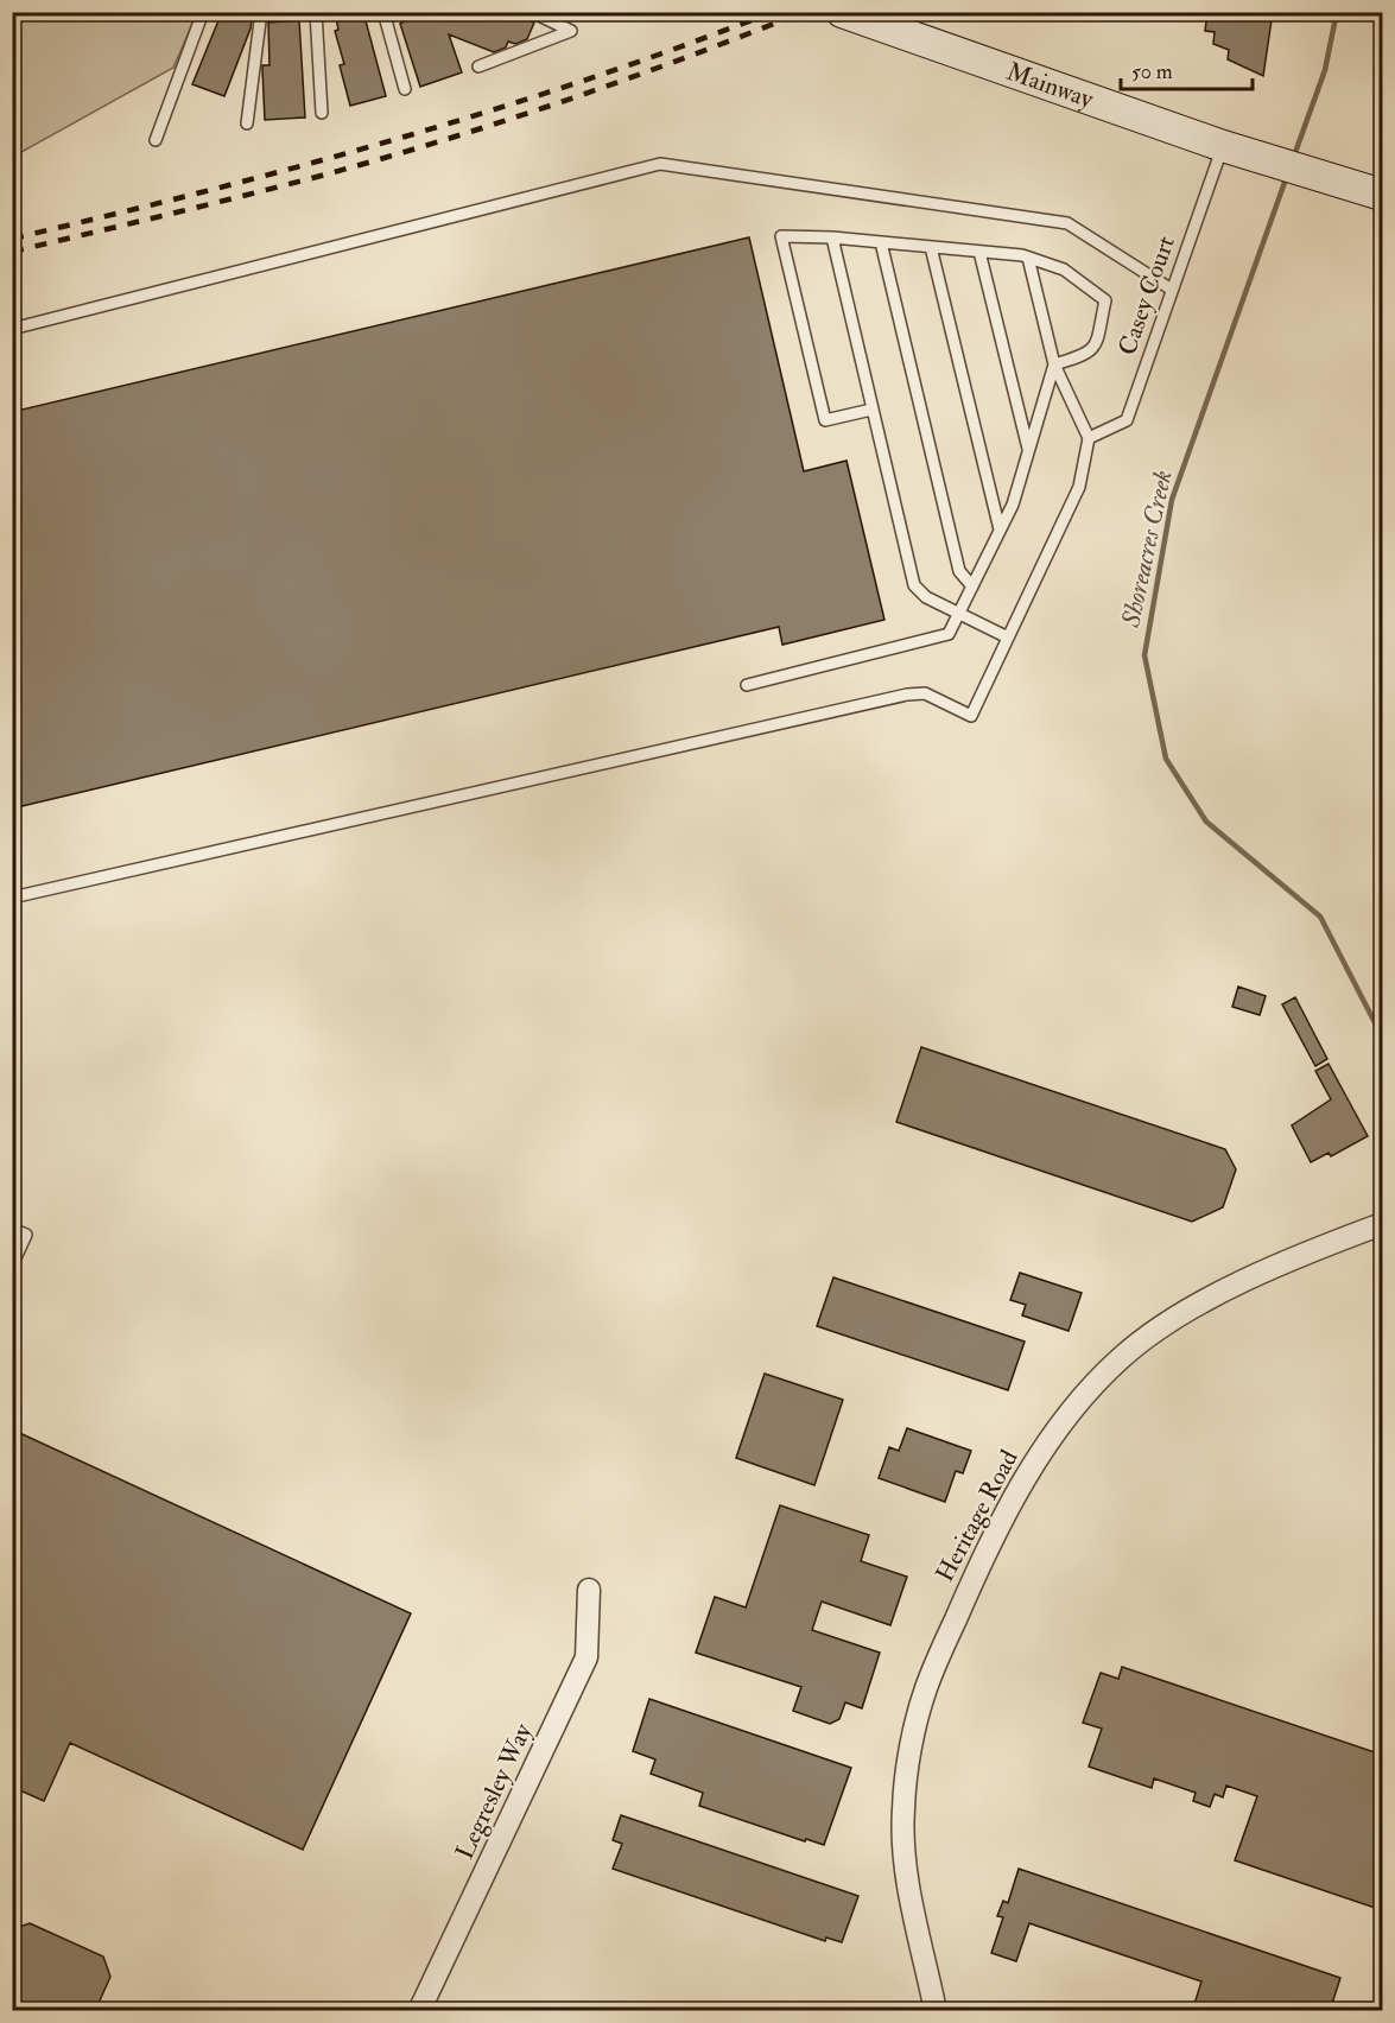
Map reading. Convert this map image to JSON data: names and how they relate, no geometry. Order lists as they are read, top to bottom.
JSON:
{
  "streets": {
    "street": ["Mainway", "Heritage Road", "Legresley Way"],
    "lane": ["Casey Court"]
  },
  "crossings": [
    ["Mainway", "Casey Court"]
  ],
  "water": ["Shoreacres Creek"],
  "scale_bar": "50 m"
}
